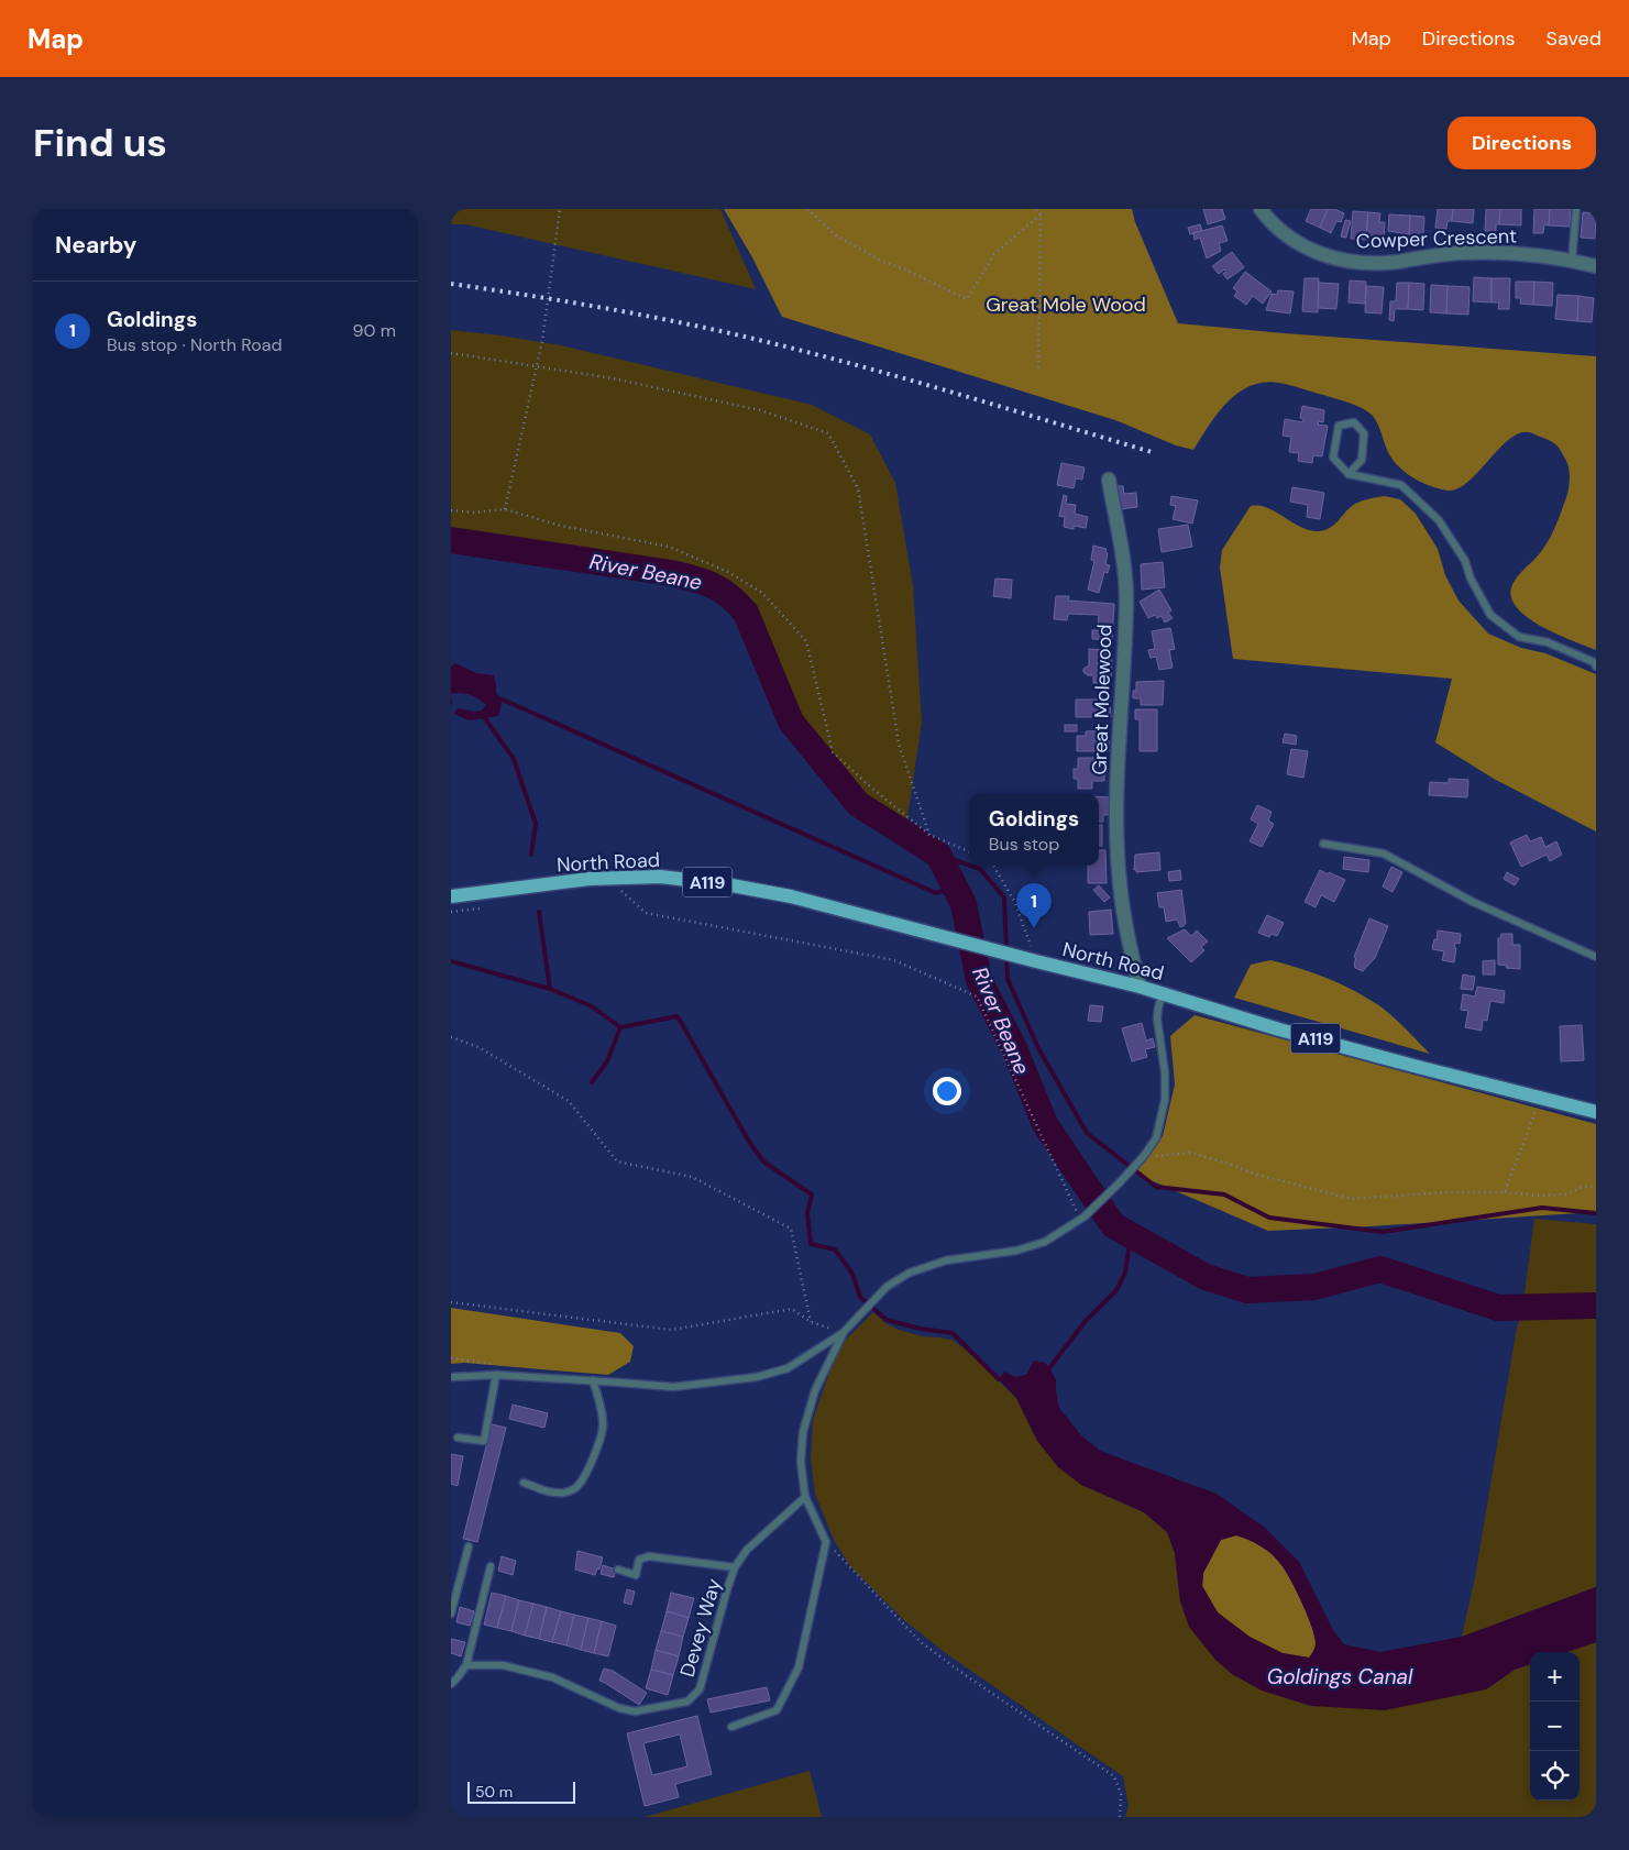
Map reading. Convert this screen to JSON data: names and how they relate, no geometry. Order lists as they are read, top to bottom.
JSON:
{
  "streets": {
    "main road": ["North Road", "A119"],
    "street": ["Cowper Crescent", "Great Molewood"],
    "lane": ["Devey Way"]
  },
  "crossings": [
    ["Great Molewood", "North Road"]
  ],
  "water": ["River Beane", "Goldings Canal"],
  "parks": ["Great Mole Wood"],
  "scale_bar": "50 m",
  "page": {
    "header": "Map",
    "nav": ["Map", "Directions", "Saved"],
    "buttons": "Directions",
    "title": "Find us",
    "heading": "Nearby",
    "list": [
      {
        "mark": "1",
        "name": "Goldings",
        "note": "Bus stop · North Road",
        "value": "90 m"
      }
    ],
    "popup": ["Goldings", "Bus stop"],
    "pins": "1",
    "map_buttons": ["+", "−"],
    "scale": "50 m"
  }
}
